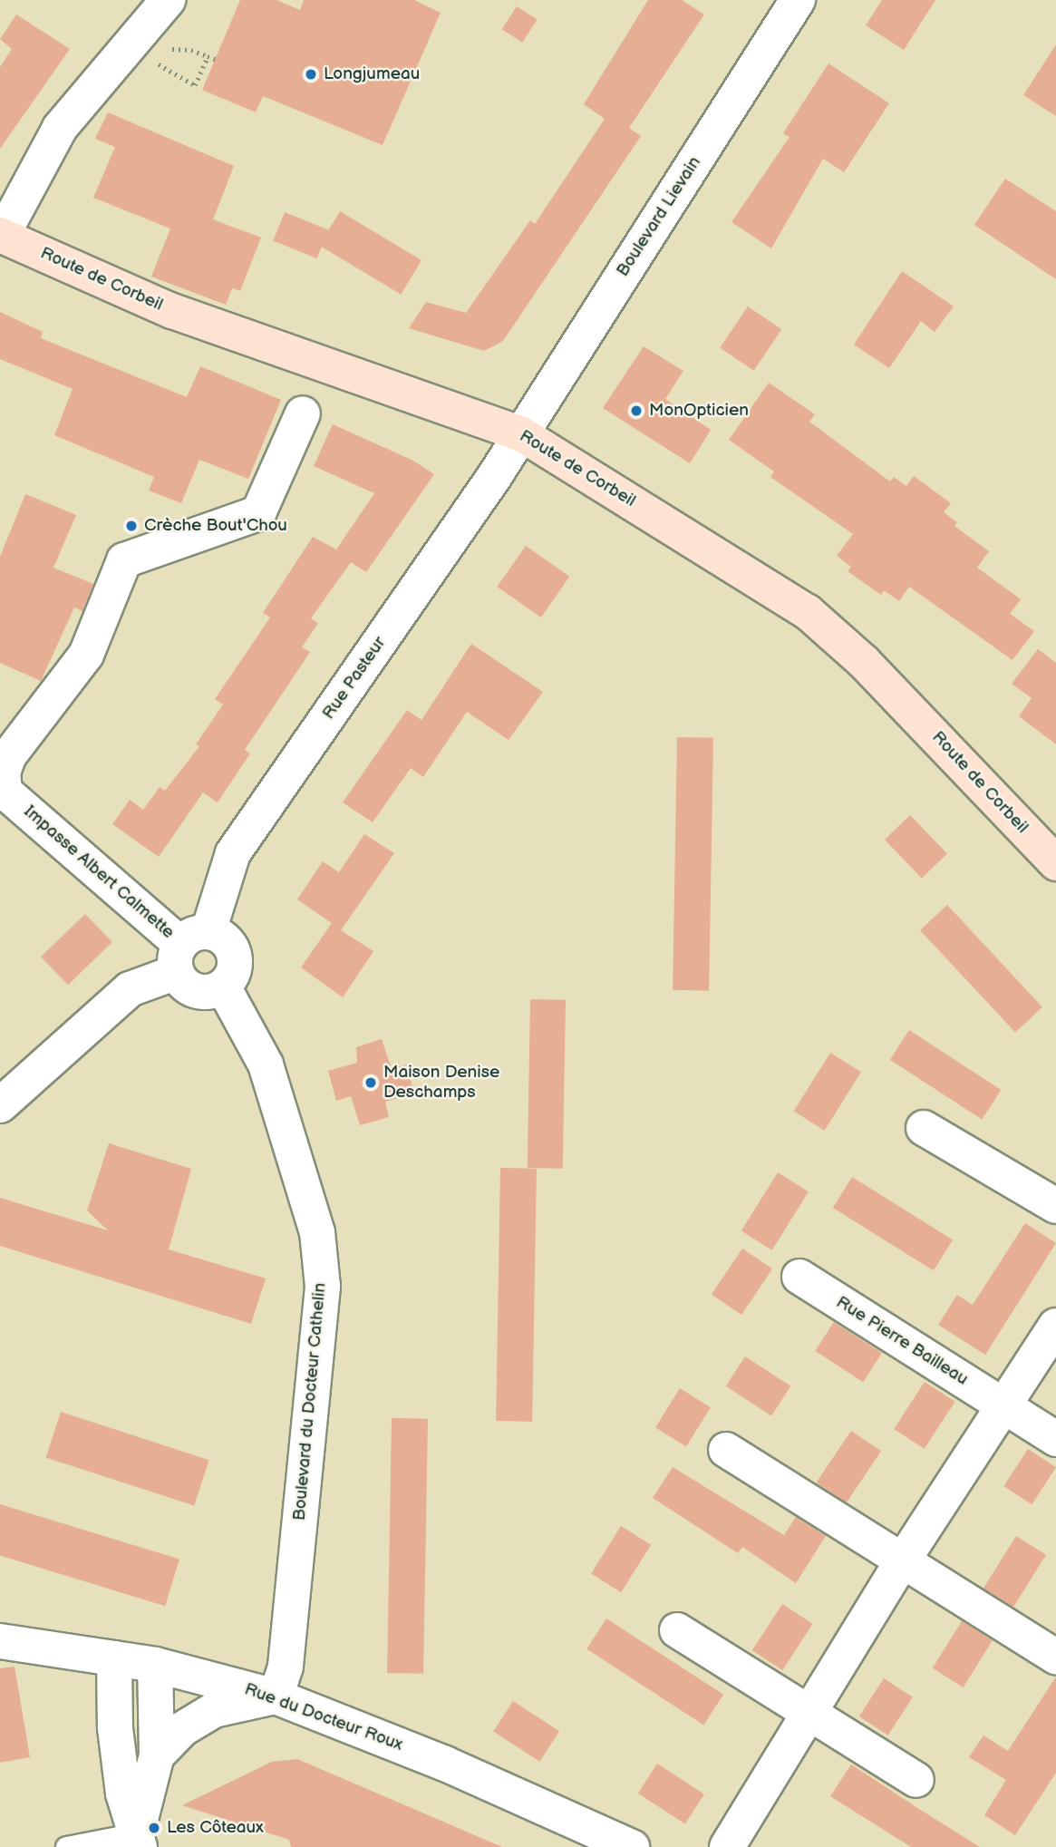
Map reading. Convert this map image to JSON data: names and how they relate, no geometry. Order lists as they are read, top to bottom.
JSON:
{
  "streets": {
    "main road": ["Route de Corbeil"],
    "street": [
      "Boulevard Lievain",
      "Rue Pasteur",
      "Impasse Albert Calmette",
      "Rue Pierre Bailleau",
      "Boulevard du Docteur Cathelin",
      "Rue du Docteur Roux"
    ]
  },
  "crossings": [
    ["Boulevard Lievain", "Route de Corbeil"],
    ["Boulevard Lievain", "Rue Pasteur"],
    ["Route de Corbeil", "Rue Pasteur"],
    ["Rue Pasteur", "Impasse Albert Calmette"],
    ["Rue Pasteur", "Boulevard du Docteur Cathelin"],
    ["Impasse Albert Calmette", "Boulevard du Docteur Cathelin"],
    ["Boulevard du Docteur Cathelin", "Rue du Docteur Roux"]
  ],
  "places": [
    "Longjumeau",
    "MonOpticien",
    "Crèche Bout'Chou",
    "Maison Denise Deschamps",
    "Les Côteaux"
  ]
}
